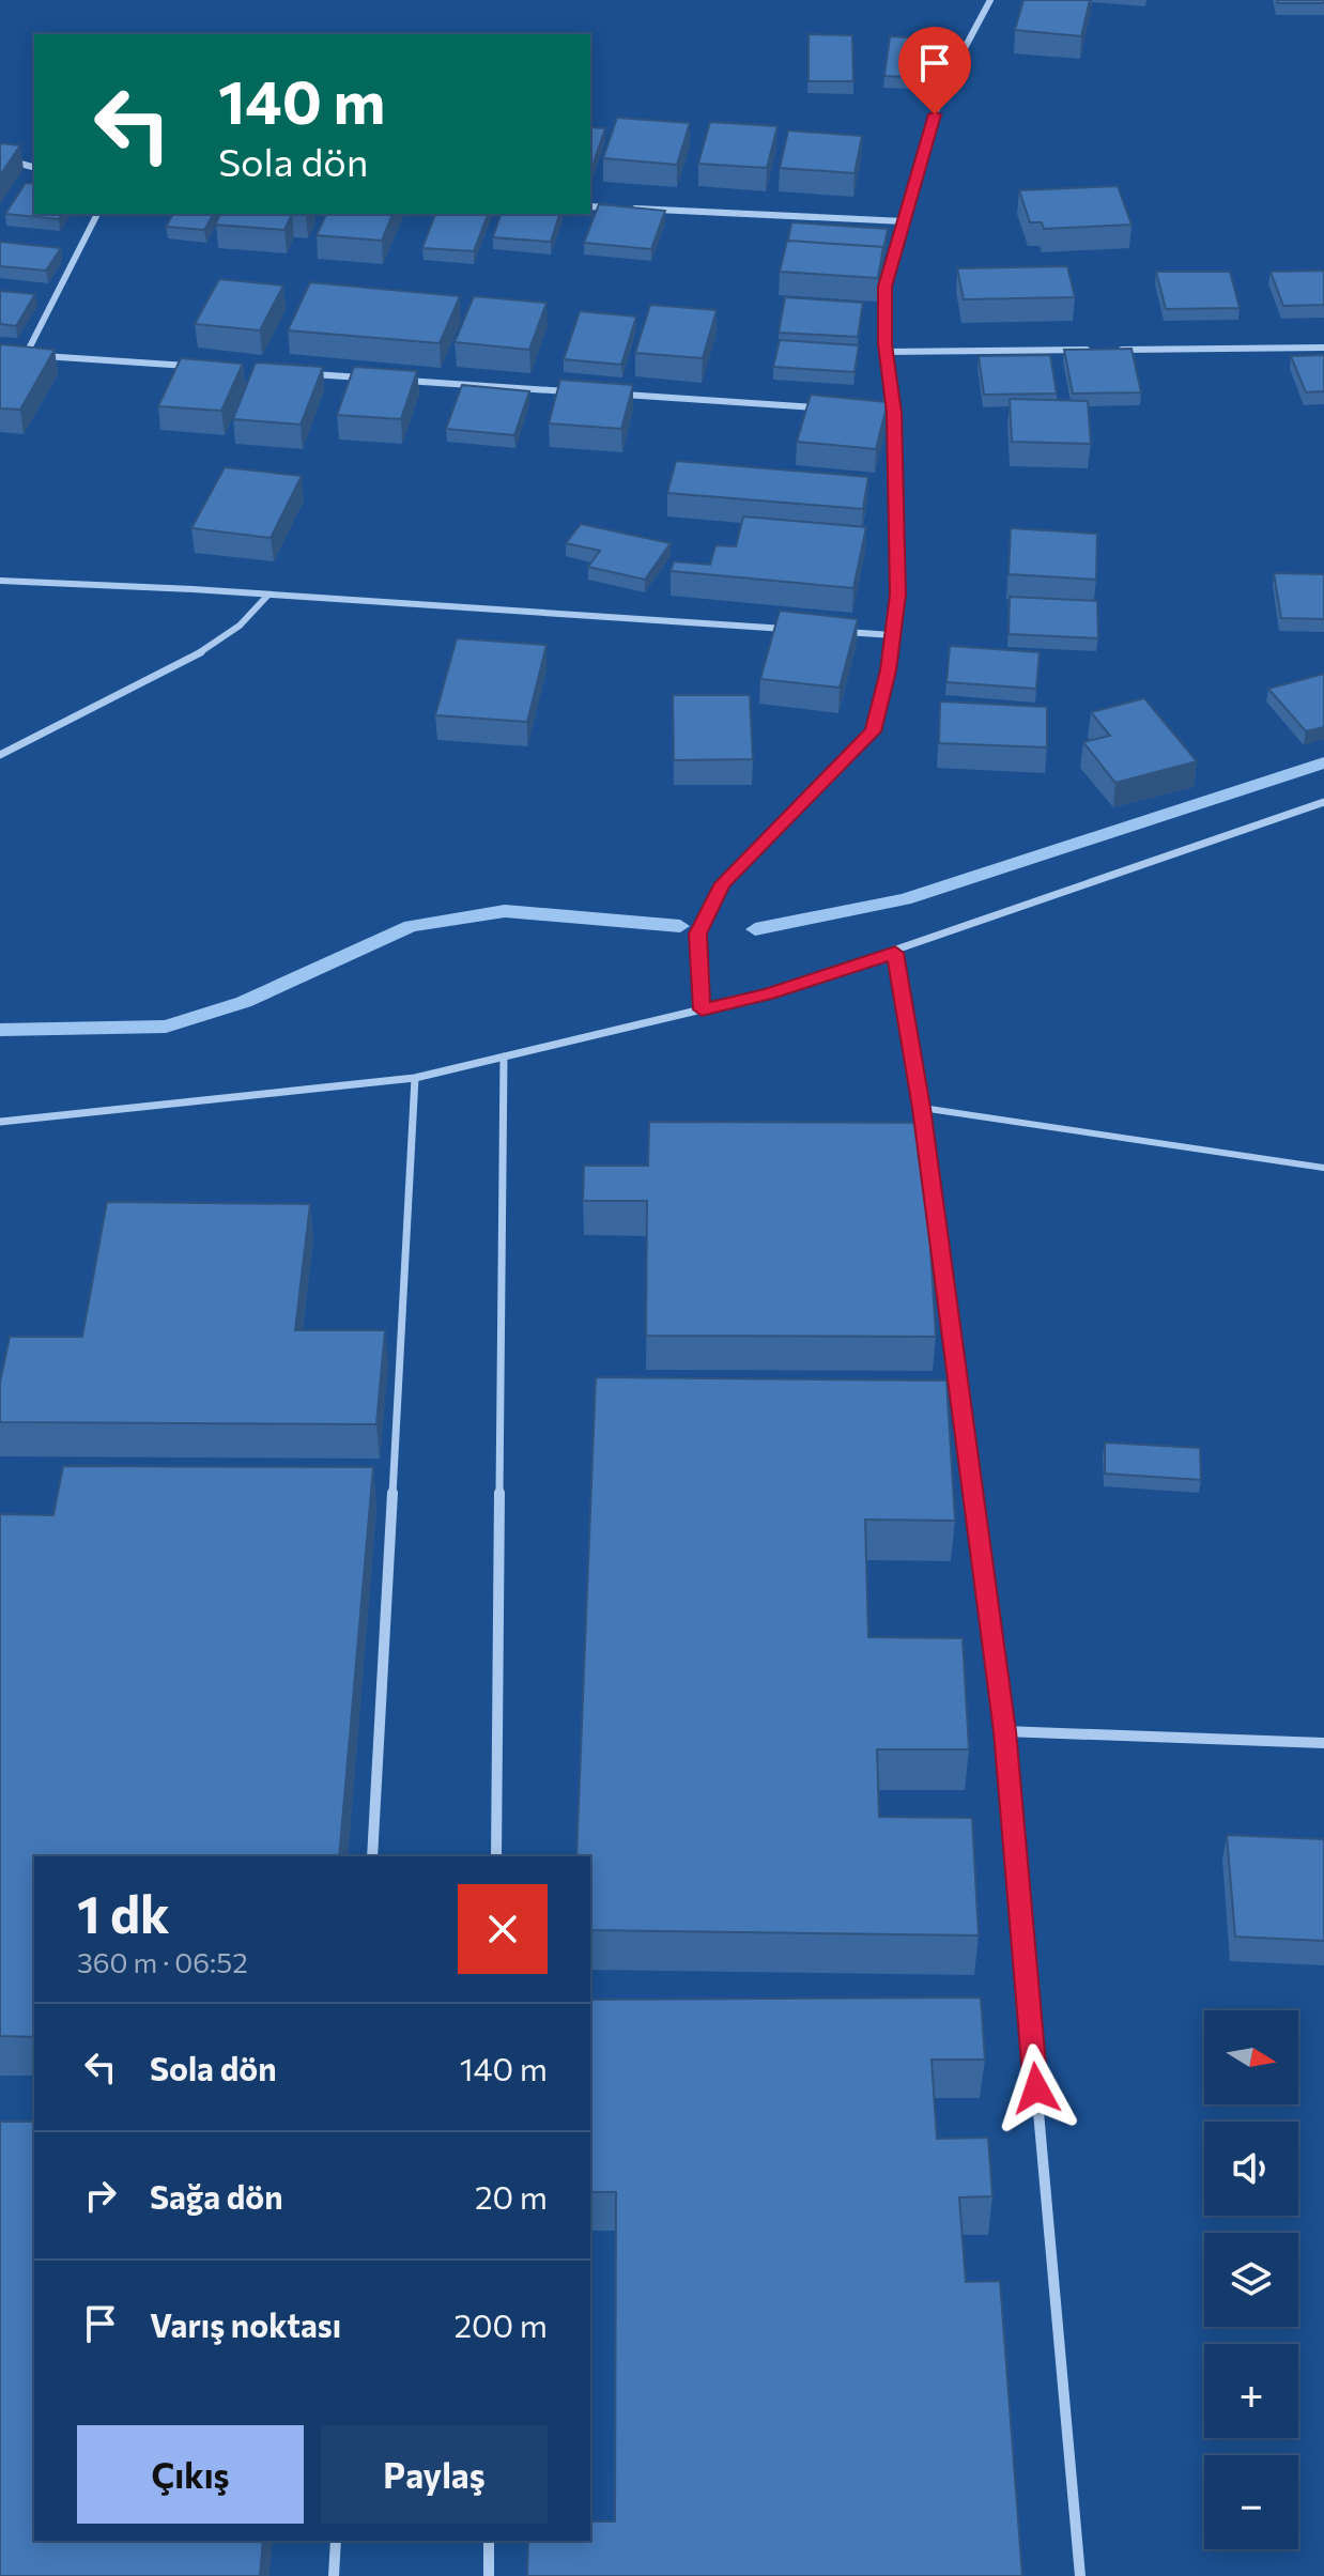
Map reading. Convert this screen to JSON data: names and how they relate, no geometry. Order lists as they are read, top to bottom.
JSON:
{
  "north": "right",
  "page": {
    "turn": ["140 m", "Sola dön"],
    "heading": ["1 dk", "360 m · 06:52"],
    "list": [
      {
        "name": "Sola dön",
        "value": "140 m"
      },
      {
        "name": "Sağa dön",
        "value": "20 m"
      },
      {
        "name": "Varış noktası",
        "value": "200 m"
      }
    ],
    "map_buttons": ["+", "−"],
    "buttons": ["Çıkış", "Paylaş"]
  }
}
